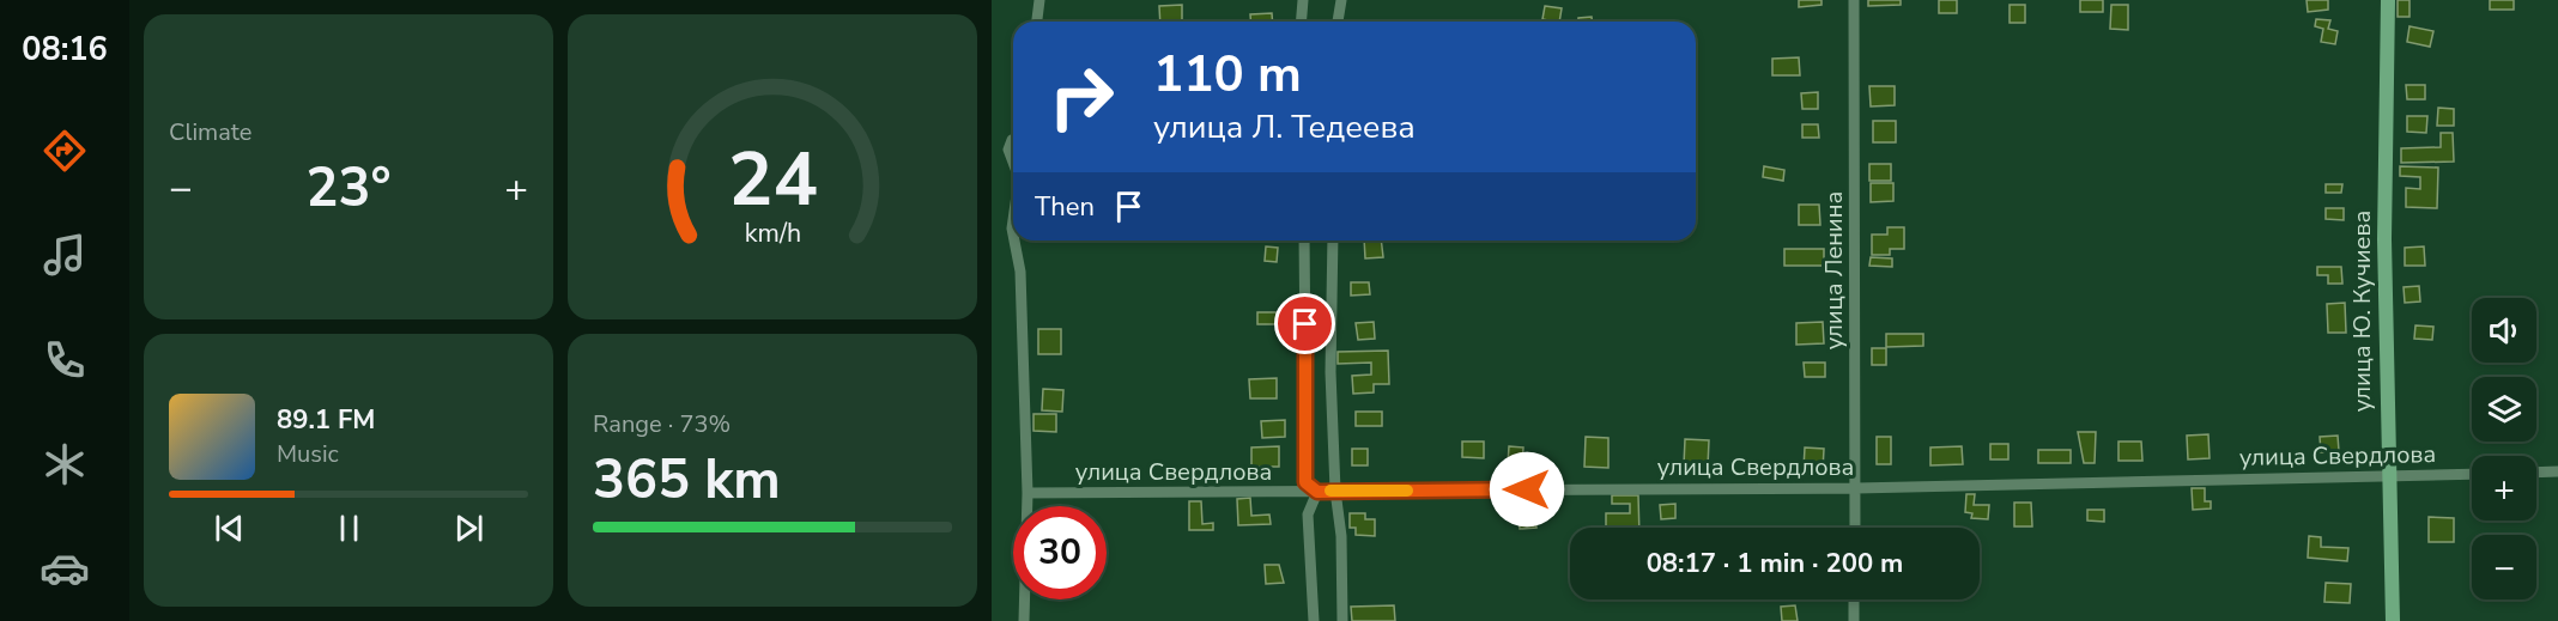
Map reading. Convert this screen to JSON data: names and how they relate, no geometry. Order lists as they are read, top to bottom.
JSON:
{
  "streets": {
    "street": ["улица Ленина", "улица Ю. Кучиева", "улица Свердлова"]
  },
  "crossings": [
    ["улица Ленина", "улица Свердлова"],
    ["улица Ю. Кучиева", "улица Свердлова"]
  ],
  "page": {
    "tabs": "08:16",
    "tile": [
      "Climate",
      ["Range · 73%", "365 km"]
    ],
    "turn": ["110 m", "улица Л. Тедеева"],
    "heat": ["−", "23°", "+"],
    "then": "Then",
    "map_buttons": ["+", "−"],
    "song": ["89.1 FM", "Music"],
    "limit": "30",
    "trip": "08:17 · 1 min · 200 m",
    "gauge": ["24", "km/h"]
  }
}
